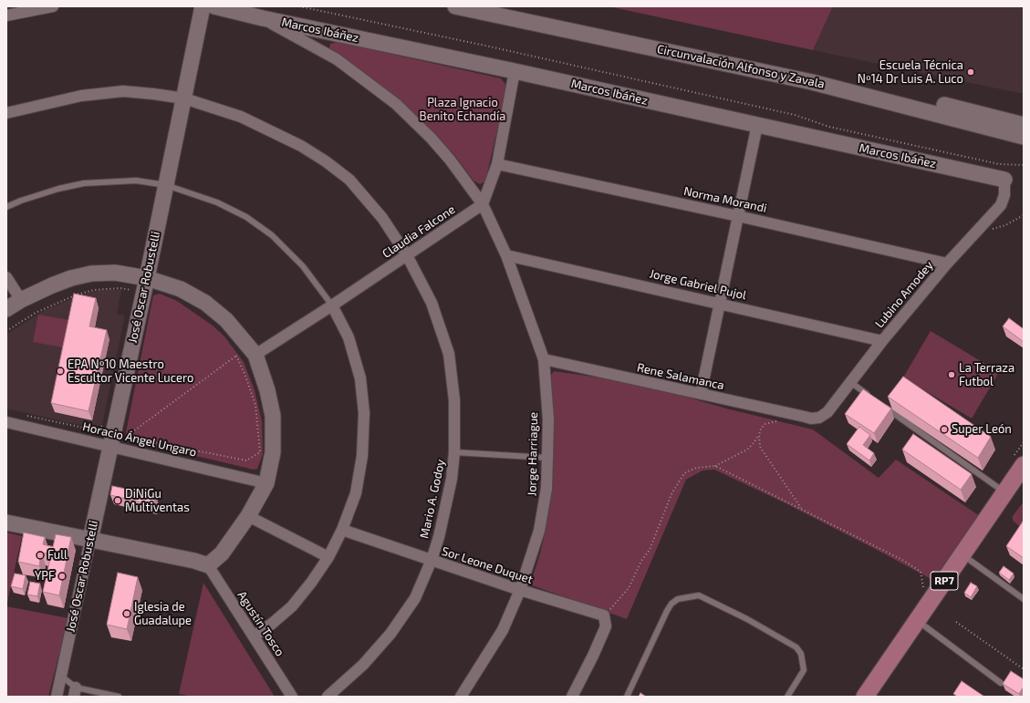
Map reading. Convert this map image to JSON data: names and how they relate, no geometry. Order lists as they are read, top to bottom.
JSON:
{
  "streets": {
    "main road": ["RP7"],
    "street": [
      "Marcos Ibáñez",
      "Circunvalación Alfonso y Zavala",
      "Norma Morandi",
      "Claudia Falcone",
      "Jorge Gabriel Pujol",
      "José Oscar Robustelli",
      "Lubino Amodey",
      "Rene Salamanca",
      "Horacio Ángel Ungaro",
      "Jorge Harriague",
      "Mario A. Godoy",
      "Sor Leone Duquet",
      "Agustín Tosco"
    ]
  },
  "crossings": [
    ["Marcos Ibáñez", "Lubino Amodey"],
    ["Marcos Ibáñez", "Jorge Harriague"],
    ["Norma Morandi", "Lubino Amodey"],
    ["Claudia Falcone", "Jorge Harriague"],
    ["Claudia Falcone", "Mario A. Godoy"],
    ["Jorge Gabriel Pujol", "Lubino Amodey"],
    ["Jorge Gabriel Pujol", "Jorge Harriague"],
    ["José Oscar Robustelli", "Horacio Ángel Ungaro"],
    ["José Oscar Robustelli", "Mario A. Godoy"],
    ["Lubino Amodey", "Rene Salamanca"],
    ["Rene Salamanca", "Jorge Harriague"],
    ["Jorge Harriague", "Sor Leone Duquet"],
    ["Mario A. Godoy", "Sor Leone Duquet"]
  ],
  "parks": ["Plaza Ignacio Benito Echandía"],
  "places": [
    "Escuela Técnica Nº14 Dr Luis A. Luco",
    "EPA Nº10 Maestro Escultor Vicente Lucero",
    "La Terraza Futbol",
    "Super León",
    "DiNiGu Multiventas",
    "Full",
    "YPF",
    "Iglesia de Guadalupe"
  ]
}
